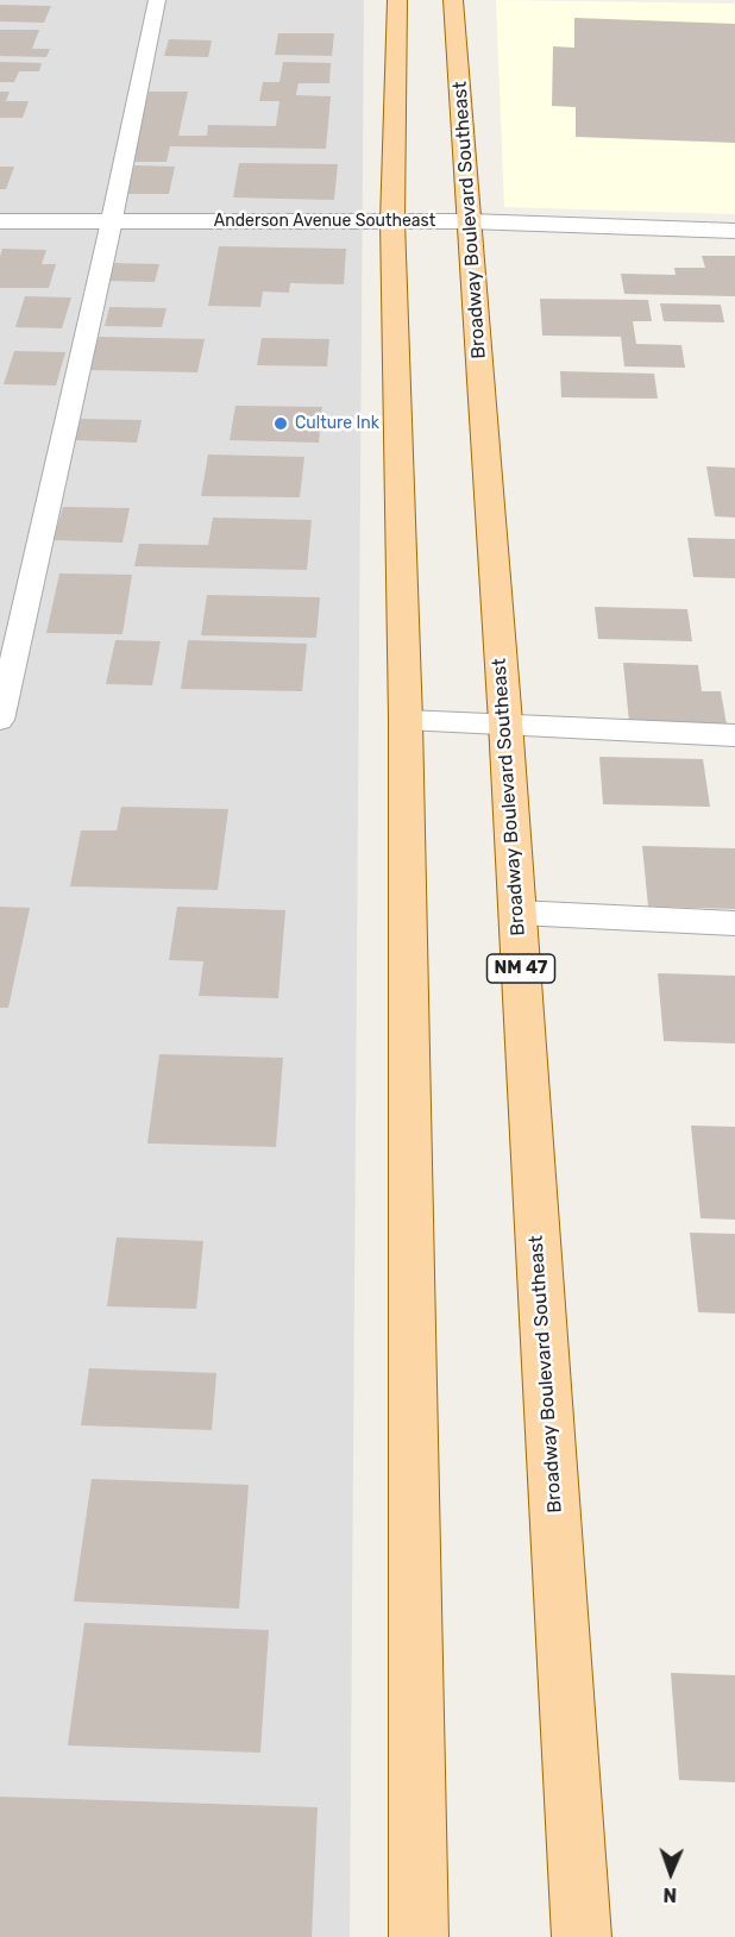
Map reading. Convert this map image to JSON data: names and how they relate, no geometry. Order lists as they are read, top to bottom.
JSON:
{
  "streets": {
    "main road": ["Broadway Boulevard Southeast", "NM 47"],
    "street": ["Anderson Avenue Southeast"]
  },
  "crossings": [
    ["Broadway Boulevard Southeast", "Anderson Avenue Southeast"]
  ],
  "places": ["Culture Ink"],
  "north": "bottom"
}
